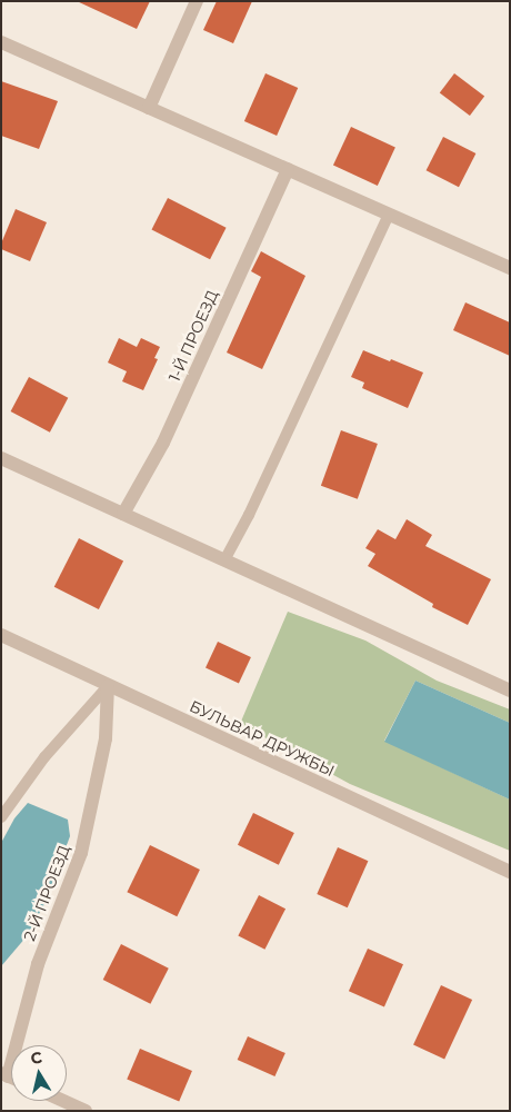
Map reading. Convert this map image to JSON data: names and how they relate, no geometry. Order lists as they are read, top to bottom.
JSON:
{
  "streets": {
    "street": ["1-Й ПРОЕЗД", "БУЛЬВАР ДРУЖБЫ", "2-Й ПРОЕЗД"]
  },
  "crossings": [
    ["БУЛЬВАР ДРУЖБЫ", "2-Й ПРОЕЗД"]
  ],
  "north": "top"
}
